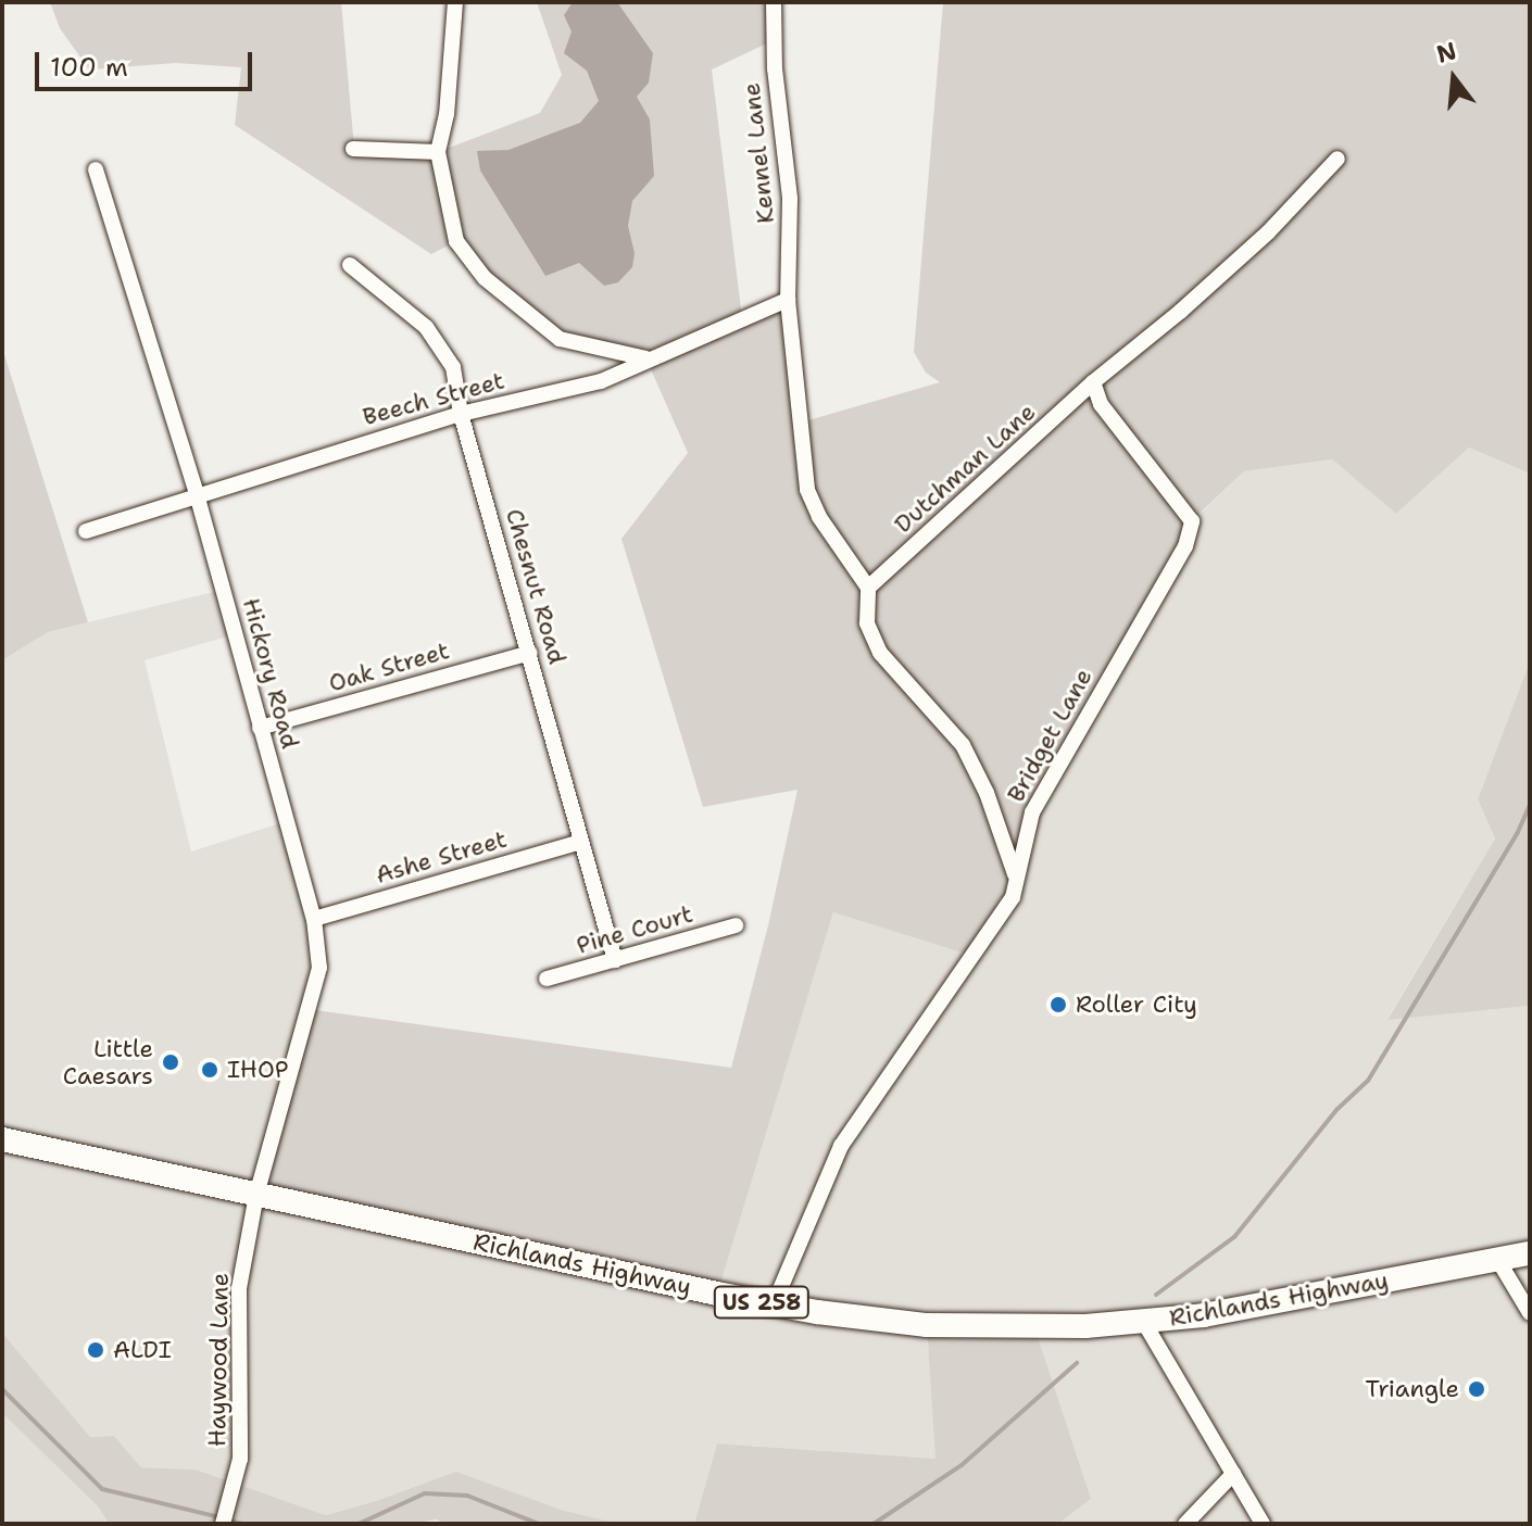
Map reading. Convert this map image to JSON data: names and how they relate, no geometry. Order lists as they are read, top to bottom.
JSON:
{
  "streets": {
    "main road": ["Richlands Highway", "US 258"],
    "street": [
      "Kennel Lane",
      "Beech Street",
      "Dutchman Lane",
      "Chesnut Road",
      "Oak Street",
      "Hickory Road",
      "Bridget Lane",
      "Ashe Street",
      "Pine Court",
      "Haywood Lane"
    ]
  },
  "crossings": [
    ["Kennel Lane", "Beech Street"],
    ["Kennel Lane", "Dutchman Lane"],
    ["Beech Street", "Chesnut Road"],
    ["Beech Street", "Hickory Road"],
    ["Dutchman Lane", "Bridget Lane"],
    ["Chesnut Road", "Oak Street"],
    ["Chesnut Road", "Ashe Street"],
    ["Chesnut Road", "Pine Court"],
    ["Oak Street", "Hickory Road"],
    ["Hickory Road", "Ashe Street"],
    ["Hickory Road", "Richlands Highway"],
    ["Hickory Road", "Haywood Lane"],
    ["Bridget Lane", "Richlands Highway"],
    ["Richlands Highway", "Haywood Lane"]
  ],
  "places": [
    "Roller City",
    "Little Caesars",
    "IHOP",
    "ALDI",
    "Triangle"
  ],
  "scale_bar": "100 m",
  "north": "top"
}
